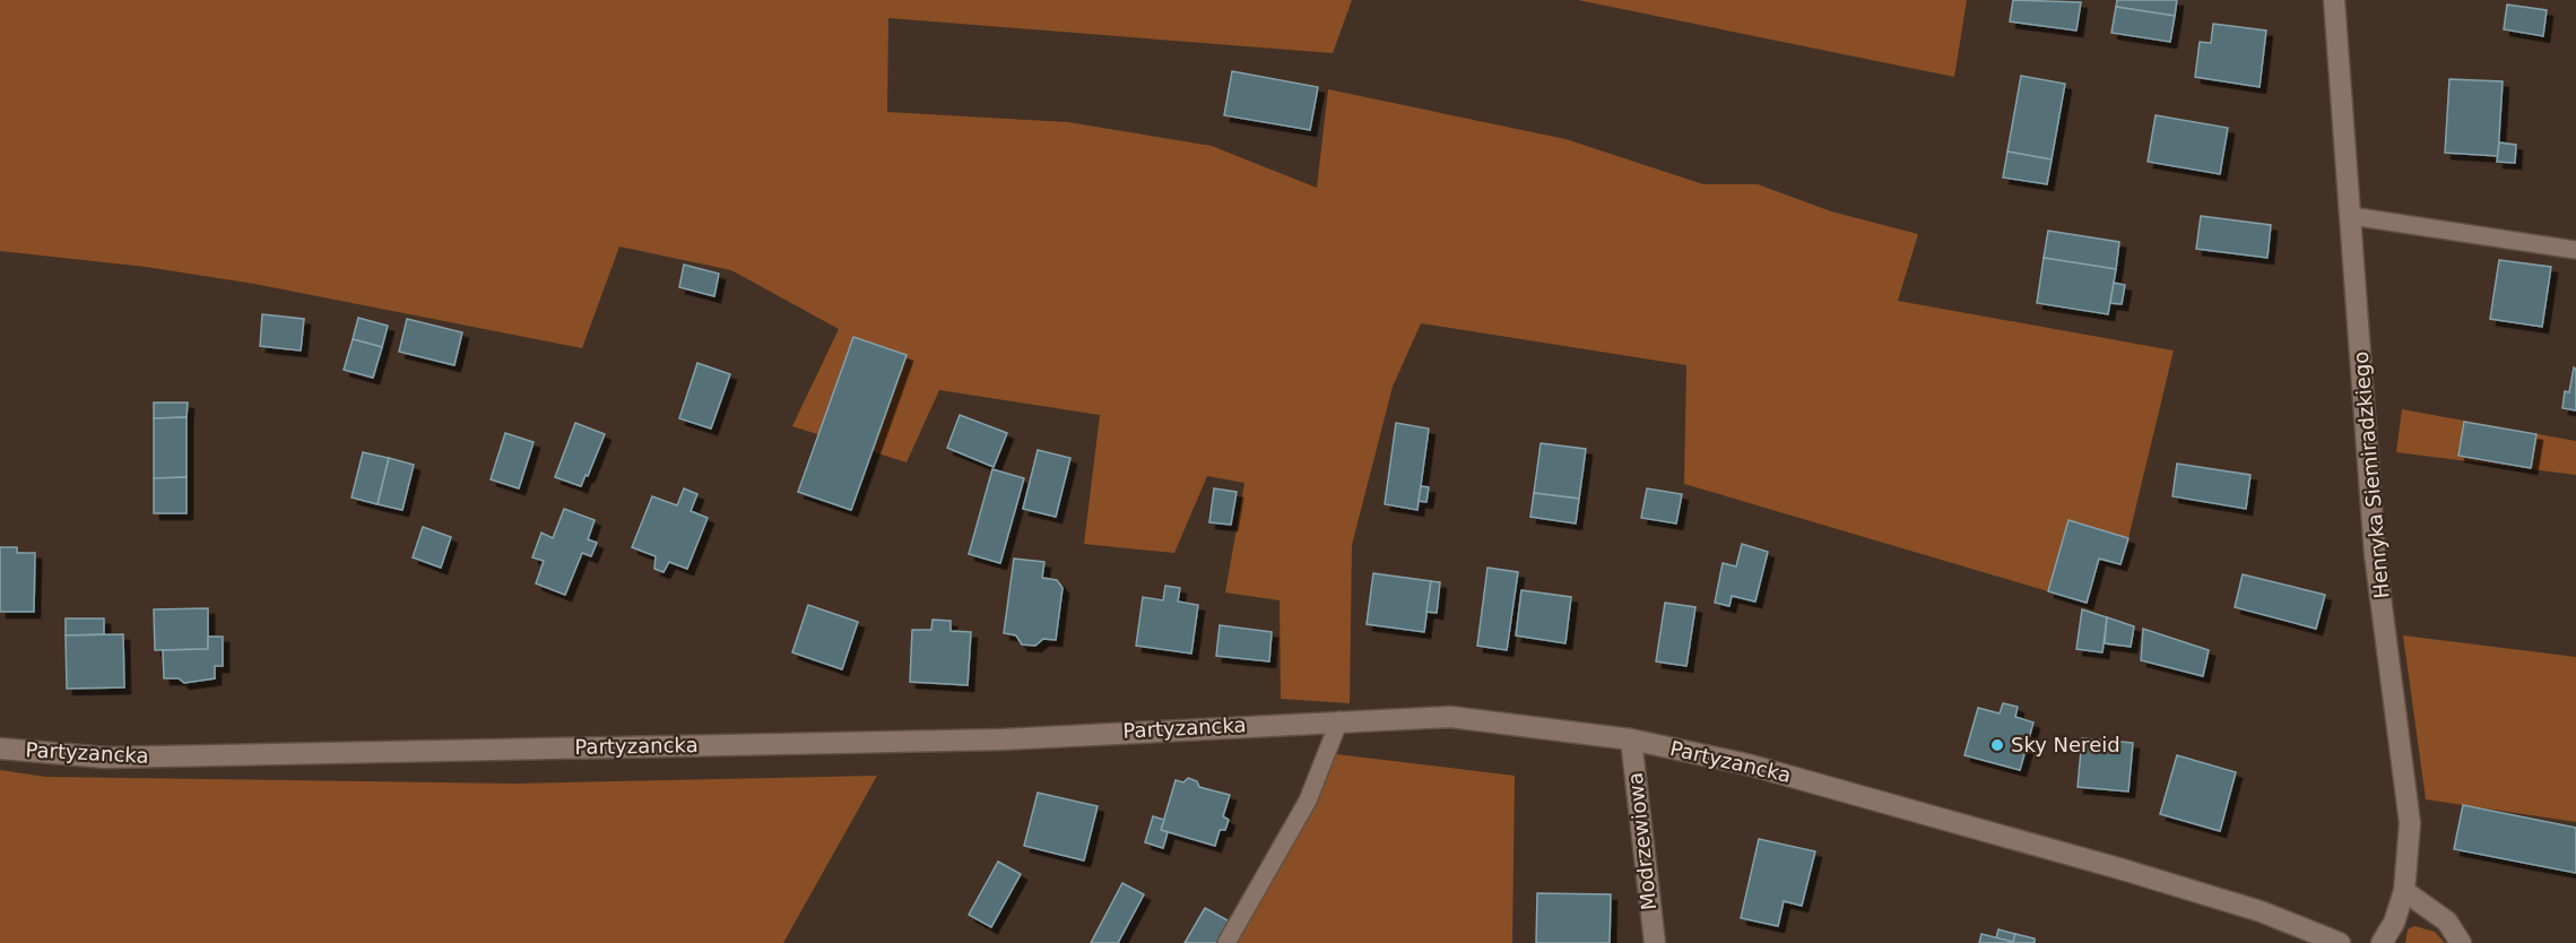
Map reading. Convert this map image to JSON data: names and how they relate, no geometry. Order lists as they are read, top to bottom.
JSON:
{
  "streets": {
    "street": ["Henryka Siemiradzkiego", "Partyzancka", "Modrzewiowa"]
  },
  "crossings": [
    ["Partyzancka", "Modrzewiowa"]
  ],
  "places": ["Sky Nereid"]
}
